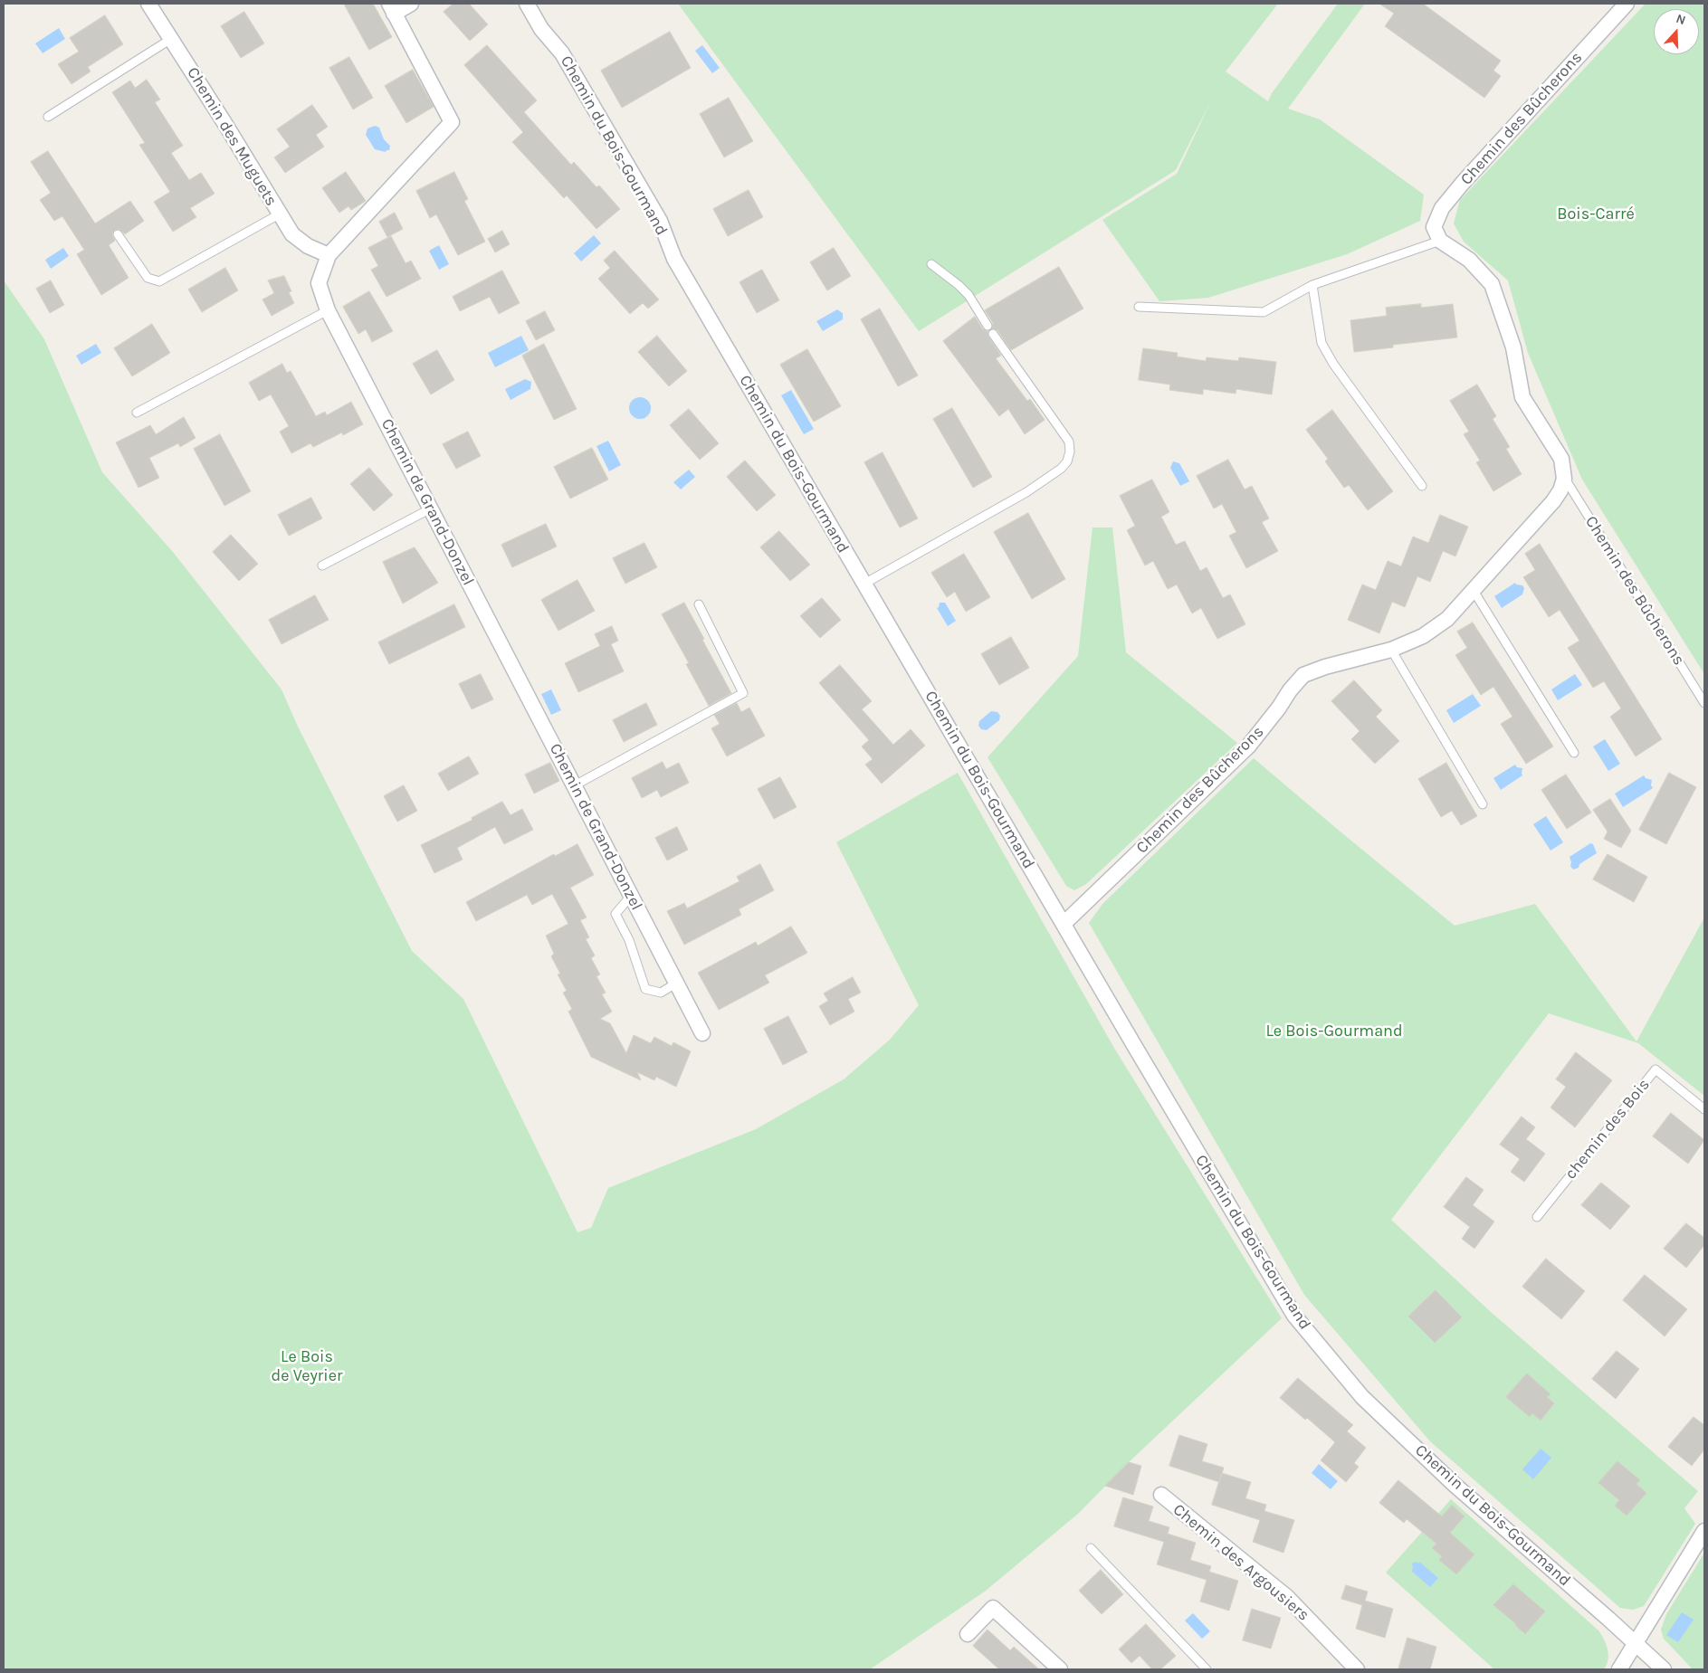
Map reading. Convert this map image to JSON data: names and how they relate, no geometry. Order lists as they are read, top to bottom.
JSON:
{
  "streets": {
    "street": [
      "Chemin des Bûcherons",
      "Chemin des Muguets",
      "Chemin du Bois-Gourmand",
      "Chemin de Grand-Donzel",
      "Chemin des Argousiers"
    ],
    "lane": ["chemin des Bois"]
  },
  "crossings": [
    ["Chemin des Bûcherons", "Chemin du Bois-Gourmand"],
    ["Chemin des Muguets", "Chemin de Grand-Donzel"]
  ],
  "parks": ["Bois-Carré", "Le Bois-Gourmand", "Le Bois de Veyrier"],
  "north": "top"
}
